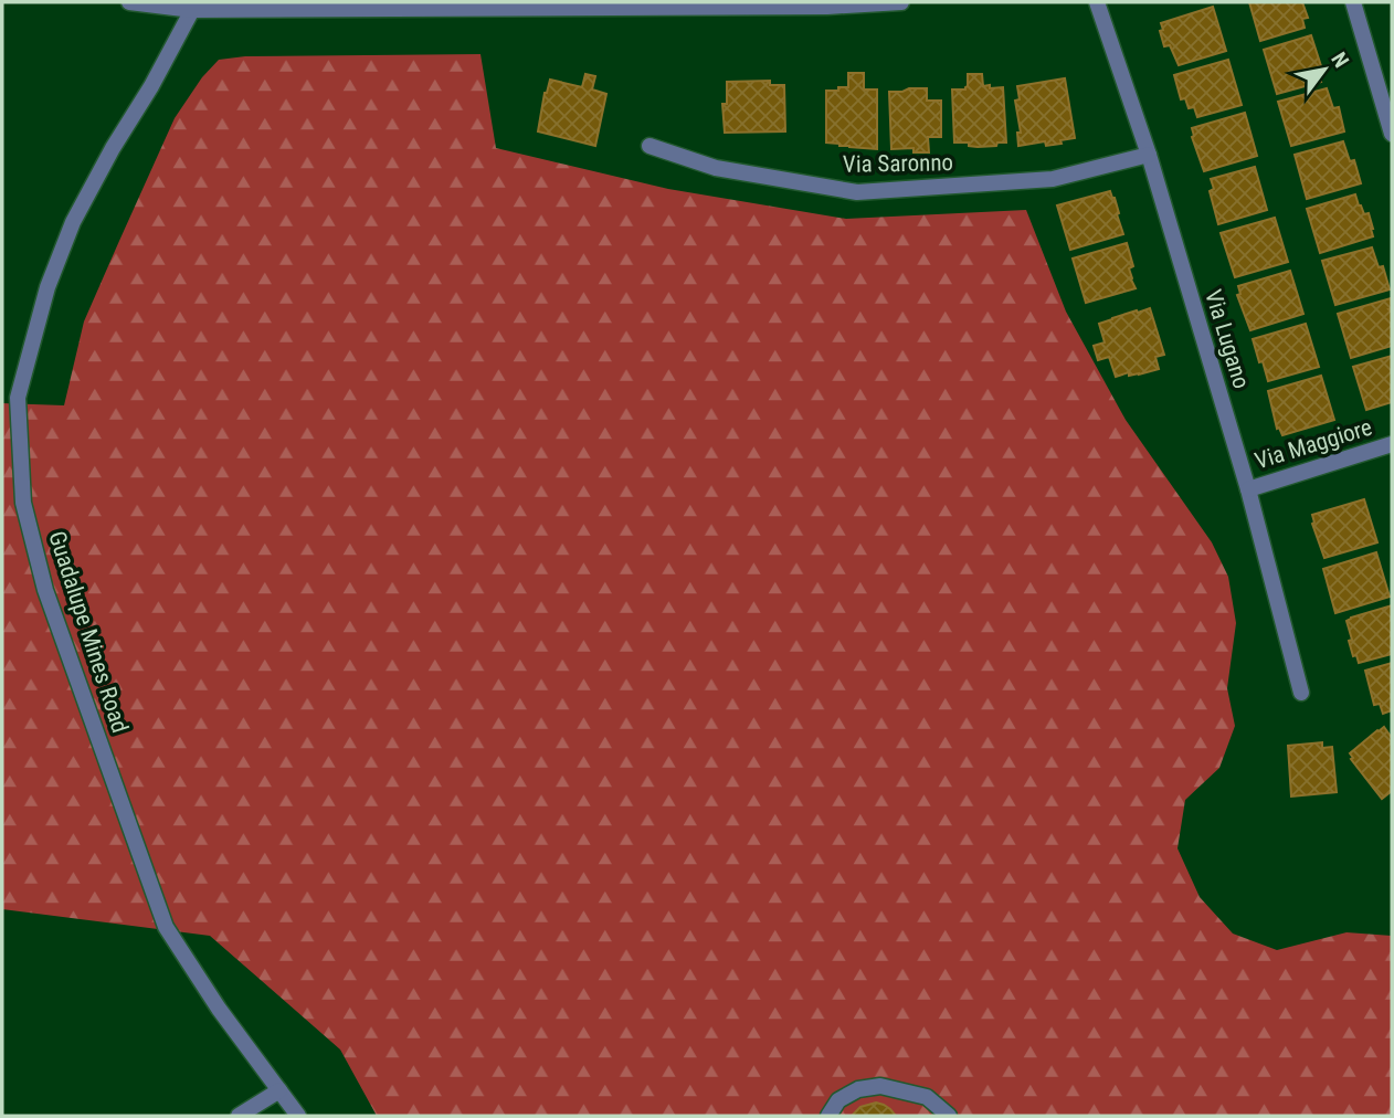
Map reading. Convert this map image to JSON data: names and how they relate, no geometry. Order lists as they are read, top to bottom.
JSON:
{
  "streets": {
    "street": [
      "Via Saronno",
      "Via Lugano",
      "Via Maggiore",
      "Guadalupe Mines Road"
    ]
  },
  "crossings": [
    ["Via Saronno", "Via Lugano"],
    ["Via Lugano", "Via Maggiore"]
  ],
  "north": "top right"
}
